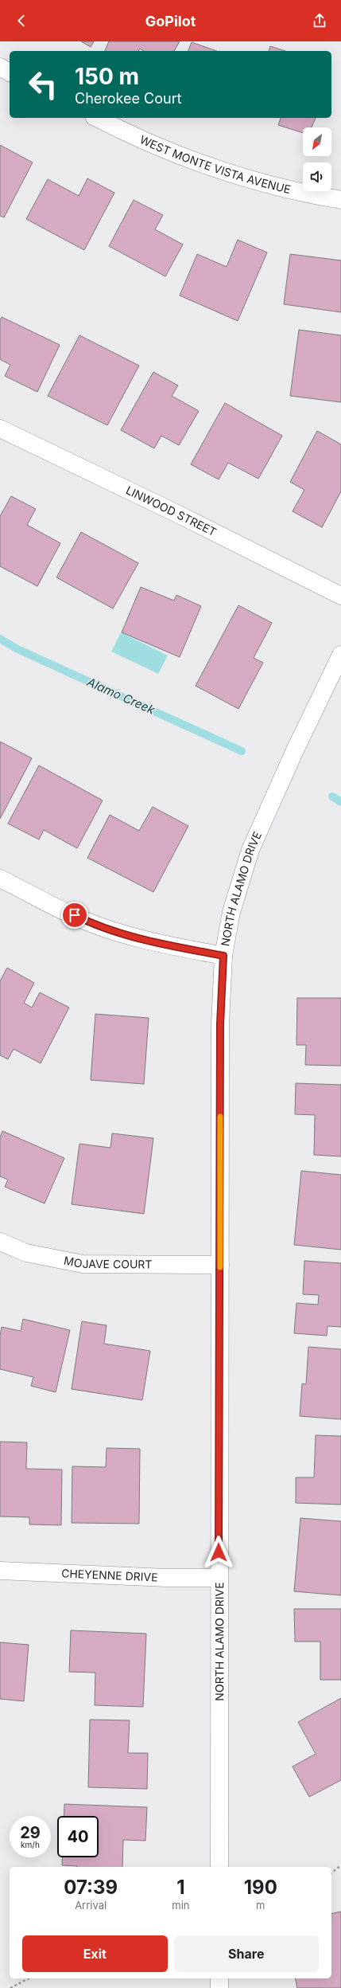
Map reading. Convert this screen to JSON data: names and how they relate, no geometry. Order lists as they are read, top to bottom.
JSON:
{
  "streets": {
    "street": [
      "WEST MONTE VISTA AVENUE",
      "LINWOOD STREET",
      "NORTH ALAMO DRIVE",
      "MOJAVE COURT",
      "CHEYENNE DRIVE"
    ]
  },
  "crossings": [
    ["NORTH ALAMO DRIVE", "MOJAVE COURT"],
    ["NORTH ALAMO DRIVE", "CHEYENNE DRIVE"]
  ],
  "water": ["Alamo Creek"],
  "north": "bottom left",
  "page": {
    "header": "GoPilot",
    "turn": ["150 m", "Cherokee Court"],
    "speed": "29 km/h",
    "limit": "40",
    "eta": [
      "07:39",
      "Arrival",
      "1",
      "min",
      "190",
      "m"
    ],
    "buttons": ["Exit", "Share"]
  }
}
